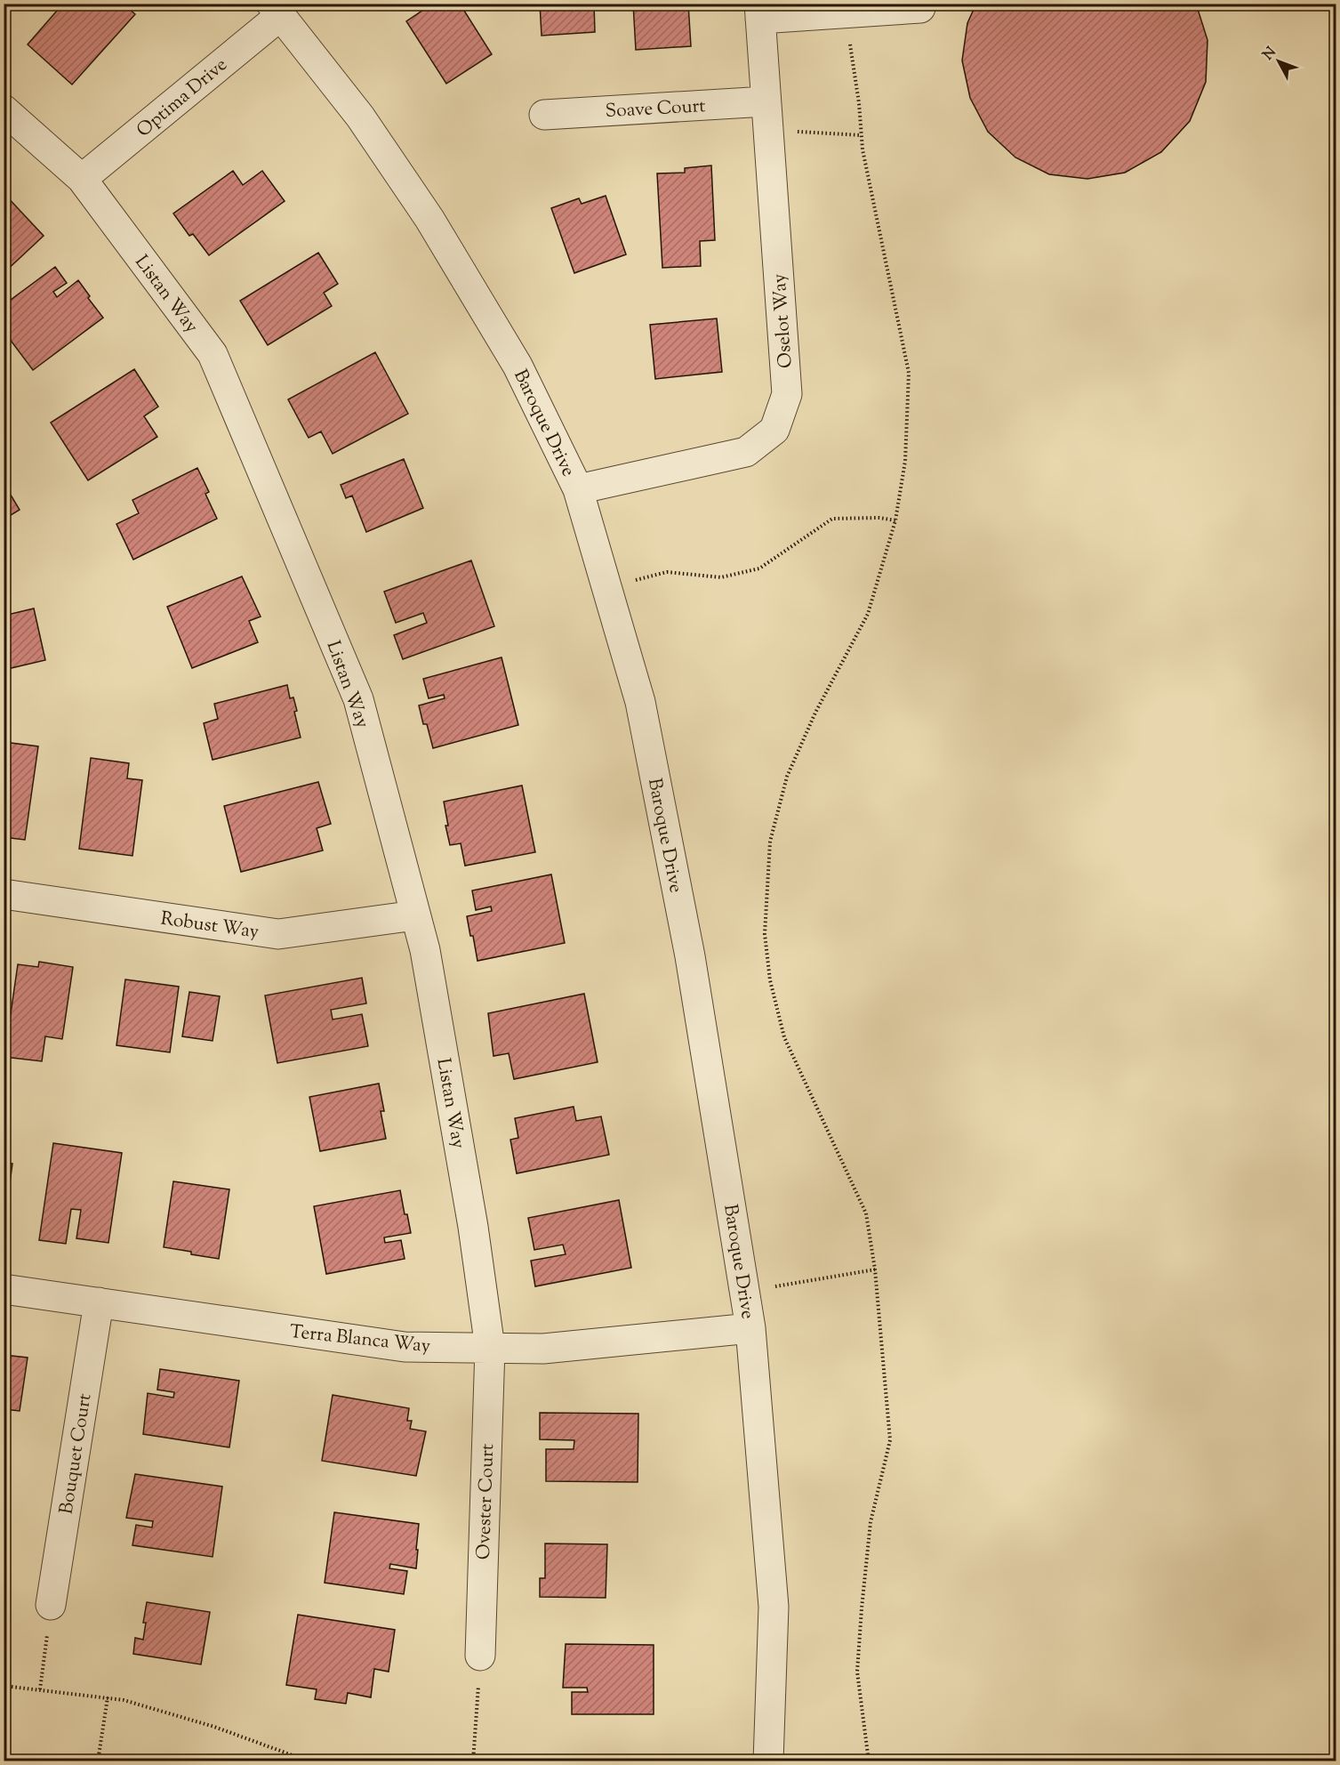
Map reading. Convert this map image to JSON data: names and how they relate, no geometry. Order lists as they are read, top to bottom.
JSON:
{
  "streets": {
    "street": [
      "Optima Drive",
      "Soave Court",
      "Listan Way",
      "Oselot Way",
      "Baroque Drive",
      "Robust Way",
      "Terra Blanca Way",
      "Bouquet Court",
      "Ovester Court"
    ]
  },
  "crossings": [
    ["Optima Drive", "Listan Way"],
    ["Optima Drive", "Baroque Drive"],
    ["Soave Court", "Oselot Way"],
    ["Listan Way", "Robust Way"],
    ["Listan Way", "Terra Blanca Way"],
    ["Listan Way", "Ovester Court"],
    ["Oselot Way", "Baroque Drive"],
    ["Baroque Drive", "Terra Blanca Way"],
    ["Terra Blanca Way", "Bouquet Court"],
    ["Terra Blanca Way", "Ovester Court"]
  ],
  "north": "top left"
}
